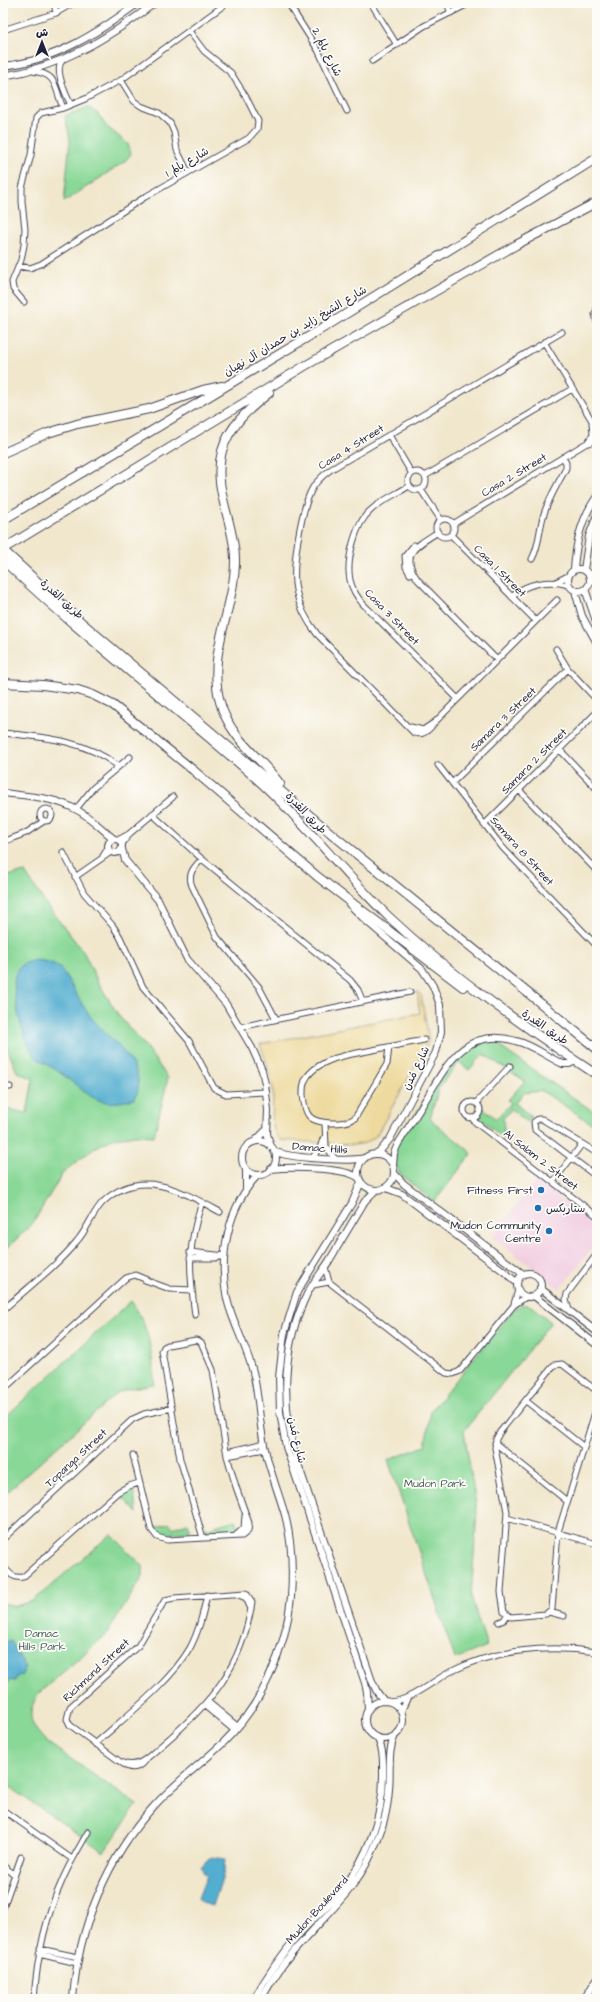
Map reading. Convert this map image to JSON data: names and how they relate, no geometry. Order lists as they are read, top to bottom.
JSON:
{
  "streets": {
    "main road": ["شارع الشيخ زايد بن حمدان آل نهيان", "طريق القدرة"],
    "street": [
      "شارع بالم 2",
      "شارع بالم 1",
      "Casa 4 Street",
      "Casa 2 Street",
      "Casa 1 Street",
      "Casa 3 Street",
      "Samara 3 Street",
      "Samara 2 Street",
      "Samara 8 Street",
      "شارع مُدن",
      "Damac Hills",
      "Al Salam 2 Street",
      "Topanga Street",
      "Richmond Street",
      "Mudon Boulevard"
    ]
  },
  "crossings": [
    ["Casa 4 Street", "Casa 1 Street"],
    ["Casa 4 Street", "Casa 3 Street"],
    ["Casa 2 Street", "Casa 1 Street"],
    ["طريق القدرة", "شارع مُدن"],
    ["Samara 3 Street", "Samara 8 Street"],
    ["Samara 2 Street", "Samara 8 Street"],
    ["شارع مُدن", "Damac Hills"],
    ["شارع مُدن", "Mudon Boulevard"]
  ],
  "parks": ["Mudon Park", "Damac Hills Park"],
  "places": ["Fitness First", "ستاربكس", "Mudon Community Centre"],
  "north": "top"
}
